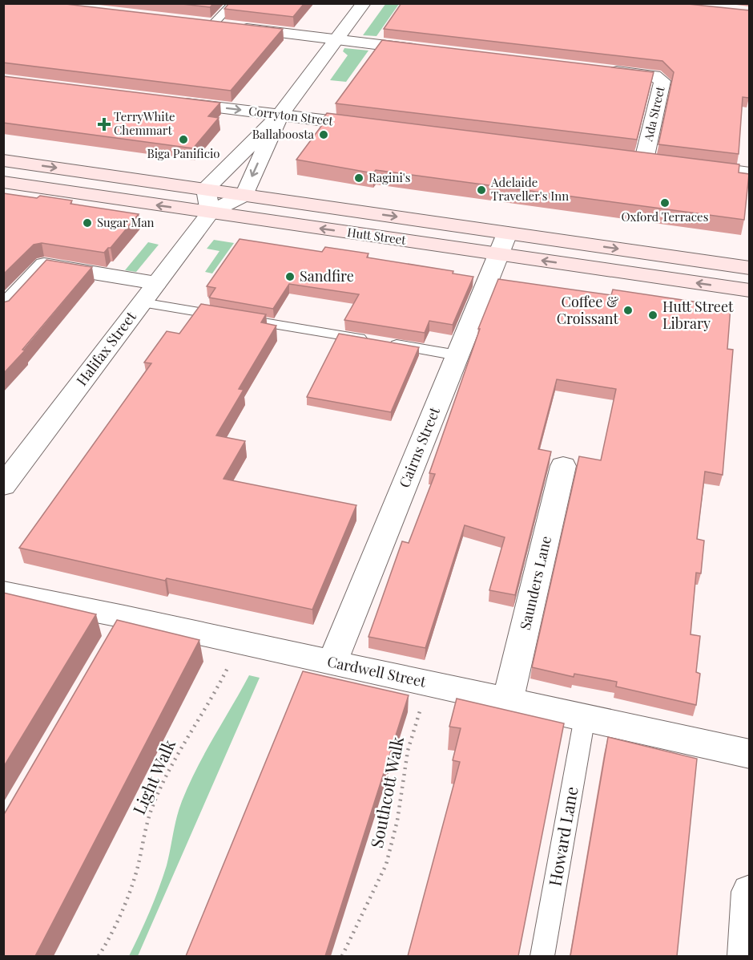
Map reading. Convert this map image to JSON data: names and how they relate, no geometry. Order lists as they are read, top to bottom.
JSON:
{
  "streets": {
    "main road": ["Hutt Street"],
    "street": [
      "Ada Street",
      "Corryton Street",
      "Halifax Street",
      "Cairns Street",
      "Saunders Lane",
      "Cardwell Street"
    ],
    "lane": ["Howard Lane"],
    "path": ["Light Walk", "Southcott Walk"]
  },
  "crossings": [
    ["Hutt Street", "Halifax Street"],
    ["Hutt Street", "Cairns Street"],
    ["Cairns Street", "Cardwell Street"],
    ["Saunders Lane", "Cardwell Street"],
    ["Cardwell Street", "Light Walk"],
    ["Cardwell Street", "Southcott Walk"],
    ["Cardwell Street", "Howard Lane"]
  ],
  "places": {
    "health": ["TerryWhite Chemmart"],
    "other": [
      "Ballaboosta",
      "Biga Panificio",
      "Ragini's",
      "Adelaide Traveller's Inn",
      "Oxford Terraces",
      "Sugar Man",
      "Sandfire",
      "Coffee & Croissant",
      "Hutt Street Library"
    ]
  }
}
